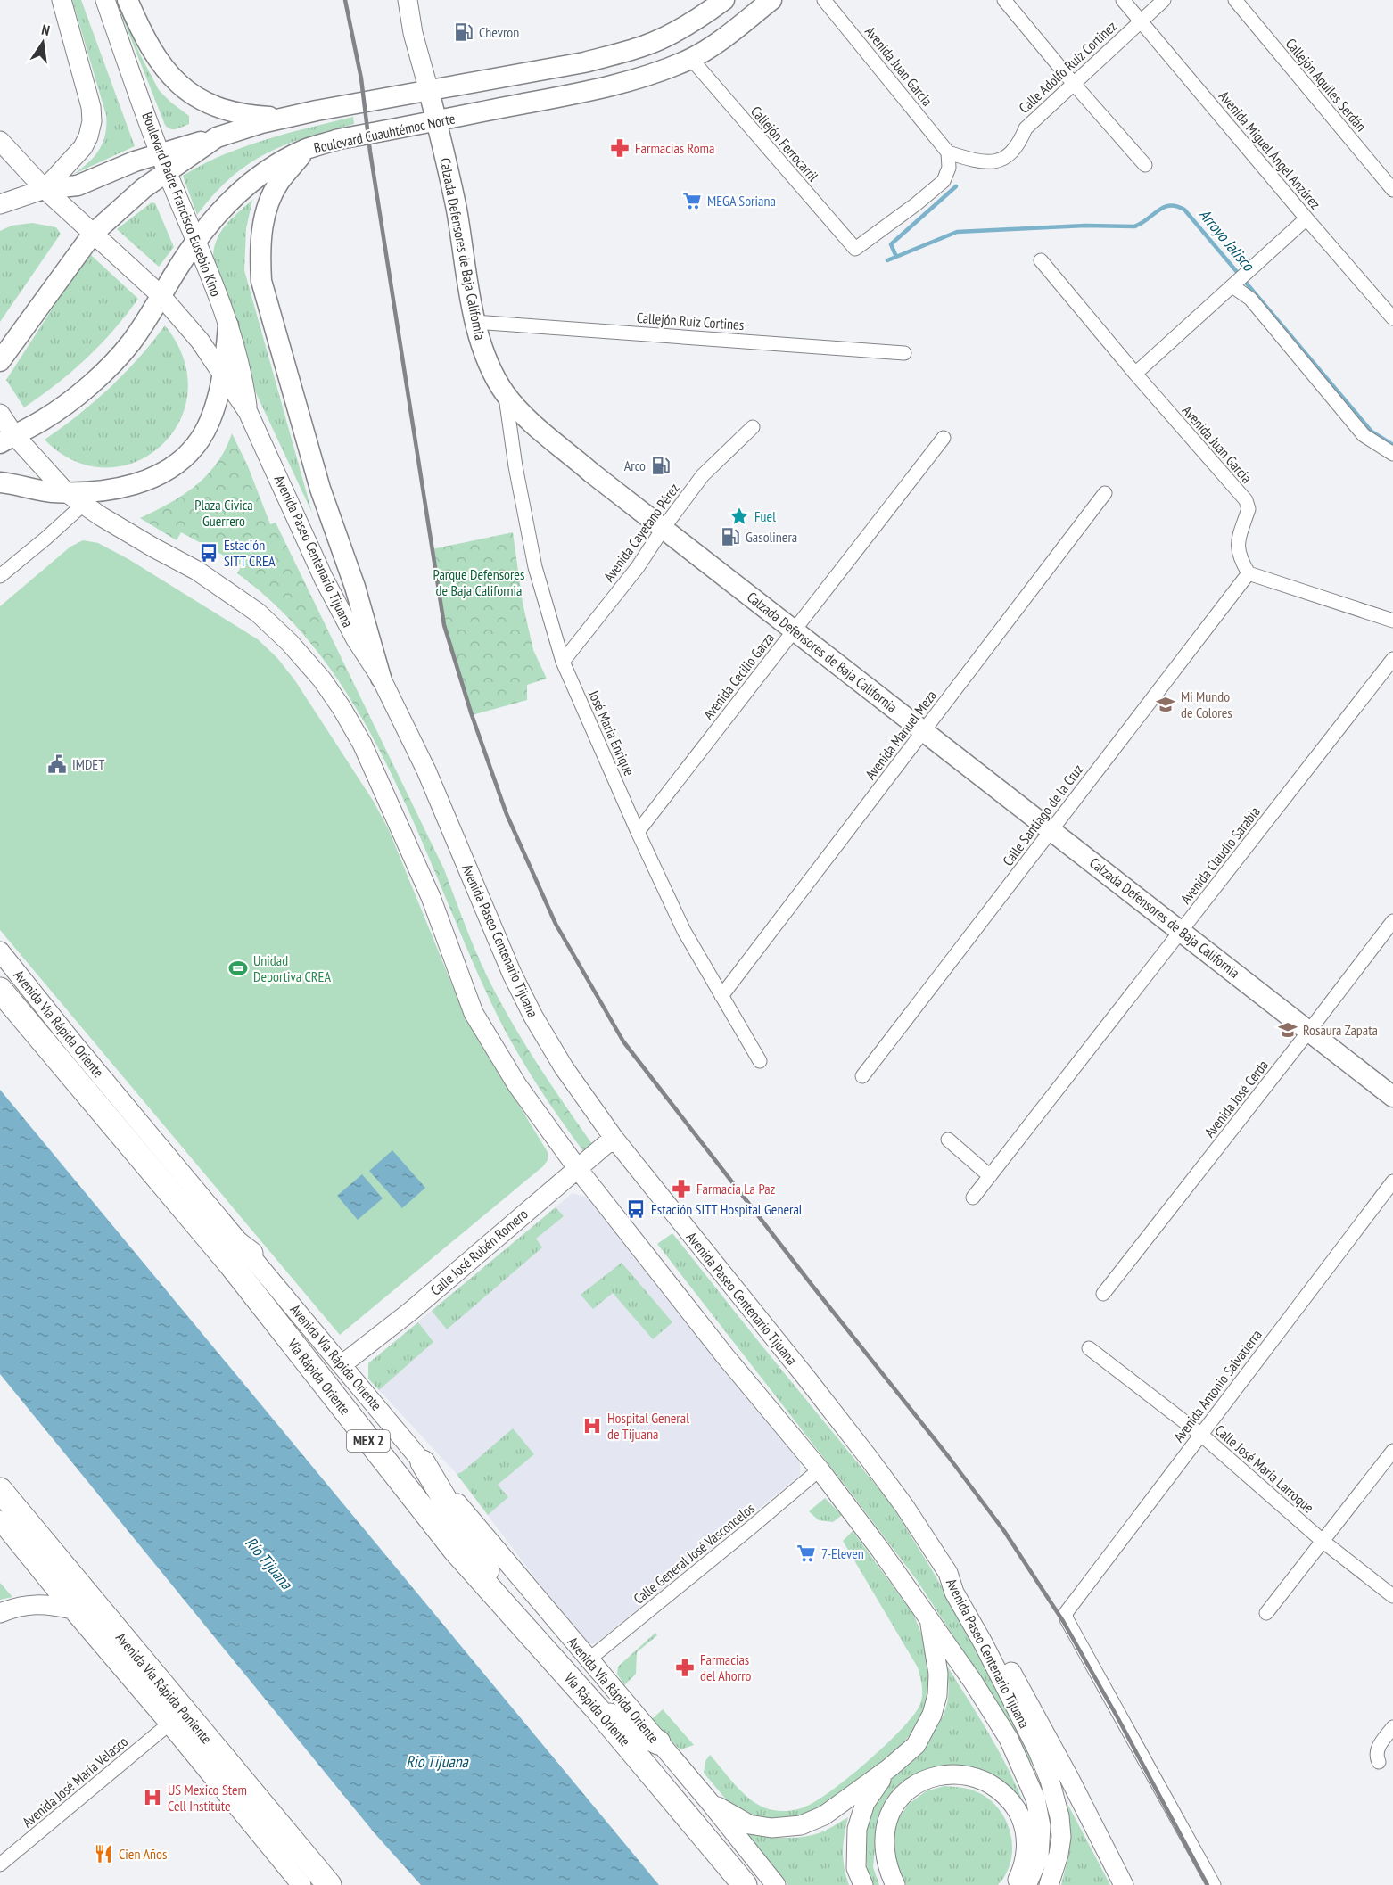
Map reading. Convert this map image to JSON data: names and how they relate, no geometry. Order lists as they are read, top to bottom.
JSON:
{
  "streets": {
    "highway": ["Vía Rápida Oriente", "MEX 2", "Avenida Vía Rápida Poniente"],
    "main road": [
      "Boulevard Cuauhtémoc Norte",
      "Boulevard Padre Francisco Eusebio Kino",
      "Calzada Defensores de Baja California",
      "Avenida Paseo Centenario Tijuana",
      "Avenida Vía Rápida Oriente",
      "Calle José Rubén Romero"
    ],
    "street": [
      "Avenida Juan Garcia",
      "Calle Adolfo Ruíz Cortinez",
      "Callejón Aquiles Serdán",
      "Callejón Ferrocarril",
      "Avenida Miguel Ángel Anzúrez",
      "Callejón Ruíz Cortines",
      "Avenida Cayetano Pérez",
      "Avenida Cecilio Garza",
      "José María Enrique",
      "Avenida Manuel Meza",
      "Calle Santiago de la Cruz",
      "Avenida Claudio Sarabia",
      "Avenida José Cerda",
      "Avenida Antonio Salvatierra",
      "Calle José María Larroque",
      "Calle General José Vasconcelos",
      "Avenida José María Velasco"
    ]
  },
  "crossings": [
    ["Avenida Juan Garcia", "Calle Adolfo Ruíz Cortinez"],
    ["Avenida Juan Garcia", "Callejón Ferrocarril"],
    ["Avenida Juan Garcia", "Calle Santiago de la Cruz"],
    ["Calle Adolfo Ruíz Cortinez", "Callejón Ferrocarril"],
    ["Calle Adolfo Ruíz Cortinez", "Avenida Miguel Ángel Anzúrez"],
    ["Boulevard Cuauhtémoc Norte", "Callejón Ferrocarril"],
    ["Boulevard Cuauhtémoc Norte", "Boulevard Padre Francisco Eusebio Kino"],
    ["Boulevard Cuauhtémoc Norte", "Calzada Defensores de Baja California"],
    ["Boulevard Cuauhtémoc Norte", "Avenida Paseo Centenario Tijuana"],
    ["Boulevard Padre Francisco Eusebio Kino", "Avenida Paseo Centenario Tijuana"],
    ["Calzada Defensores de Baja California", "Callejón Ruíz Cortines"],
    ["Calzada Defensores de Baja California", "Avenida Cayetano Pérez"],
    ["Calzada Defensores de Baja California", "Avenida Cecilio Garza"],
    ["Calzada Defensores de Baja California", "José María Enrique"],
    ["Calzada Defensores de Baja California", "Avenida Manuel Meza"],
    ["Calzada Defensores de Baja California", "Calle Santiago de la Cruz"],
    ["Calzada Defensores de Baja California", "Avenida Claudio Sarabia"],
    ["Calzada Defensores de Baja California", "Avenida José Cerda"],
    ["Avenida Cayetano Pérez", "José María Enrique"],
    ["Avenida Paseo Centenario Tijuana", "Calle José Rubén Romero"],
    ["Avenida Paseo Centenario Tijuana", "Calle General José Vasconcelos"],
    ["Avenida Cecilio Garza", "José María Enrique"],
    ["José María Enrique", "Avenida Manuel Meza"],
    ["Avenida Vía Rápida Oriente", "Calle José Rubén Romero"],
    ["Avenida Vía Rápida Oriente", "Calle General José Vasconcelos"],
    ["Avenida Antonio Salvatierra", "Calle José María Larroque"],
    ["Avenida Vía Rápida Poniente", "Avenida José María Velasco"]
  ],
  "water": ["Arroyo Jalisco", "Río Tijuana", "Rio Tijuana"],
  "parks": ["Plaza Civica Guerrero", "Parque Defensores de Baja California"],
  "places": {
    "fuel station": ["Chevron", "Arco", "Gasolinera"],
    "pharmacy": ["Farmacias Roma", "Farmacia La Paz", "Farmacias del Ahorro"],
    "supermarket": ["MEGA Soriana", "7-Eleven"],
    "place": ["Fuel"],
    "bus stop": ["Estación SITT CREA", "Estación SITT Hospital General"],
    "school or university": ["Mi Mundo de Colores", "Rosaura Zapata"],
    "public building": ["IMDET"],
    "sports": ["Unidad Deportiva CREA"],
    "hospital": ["Hospital General de Tijuana", "US Mexico Stem Cell Institute"],
    "restaurant": ["Cien Años"]
  },
  "north": "top"
}
